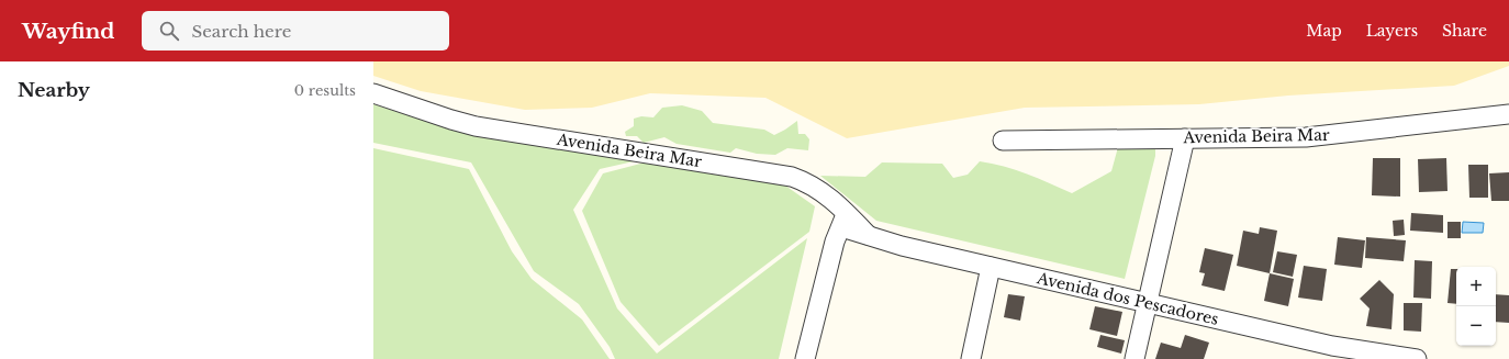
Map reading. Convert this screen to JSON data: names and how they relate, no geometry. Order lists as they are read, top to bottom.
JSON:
{
  "streets": {
    "street": ["Avenida Beira Mar", "Avenida dos Pescadores"]
  },
  "crossings": [
    ["Avenida Beira Mar", "Avenida dos Pescadores"]
  ],
  "page": {
    "header": "Wayfind",
    "search": "Search here",
    "nav": ["Map", "Layers", "Share"],
    "heading": ["Nearby", "0 results"],
    "map_buttons": ["+", "−"]
  }
}
